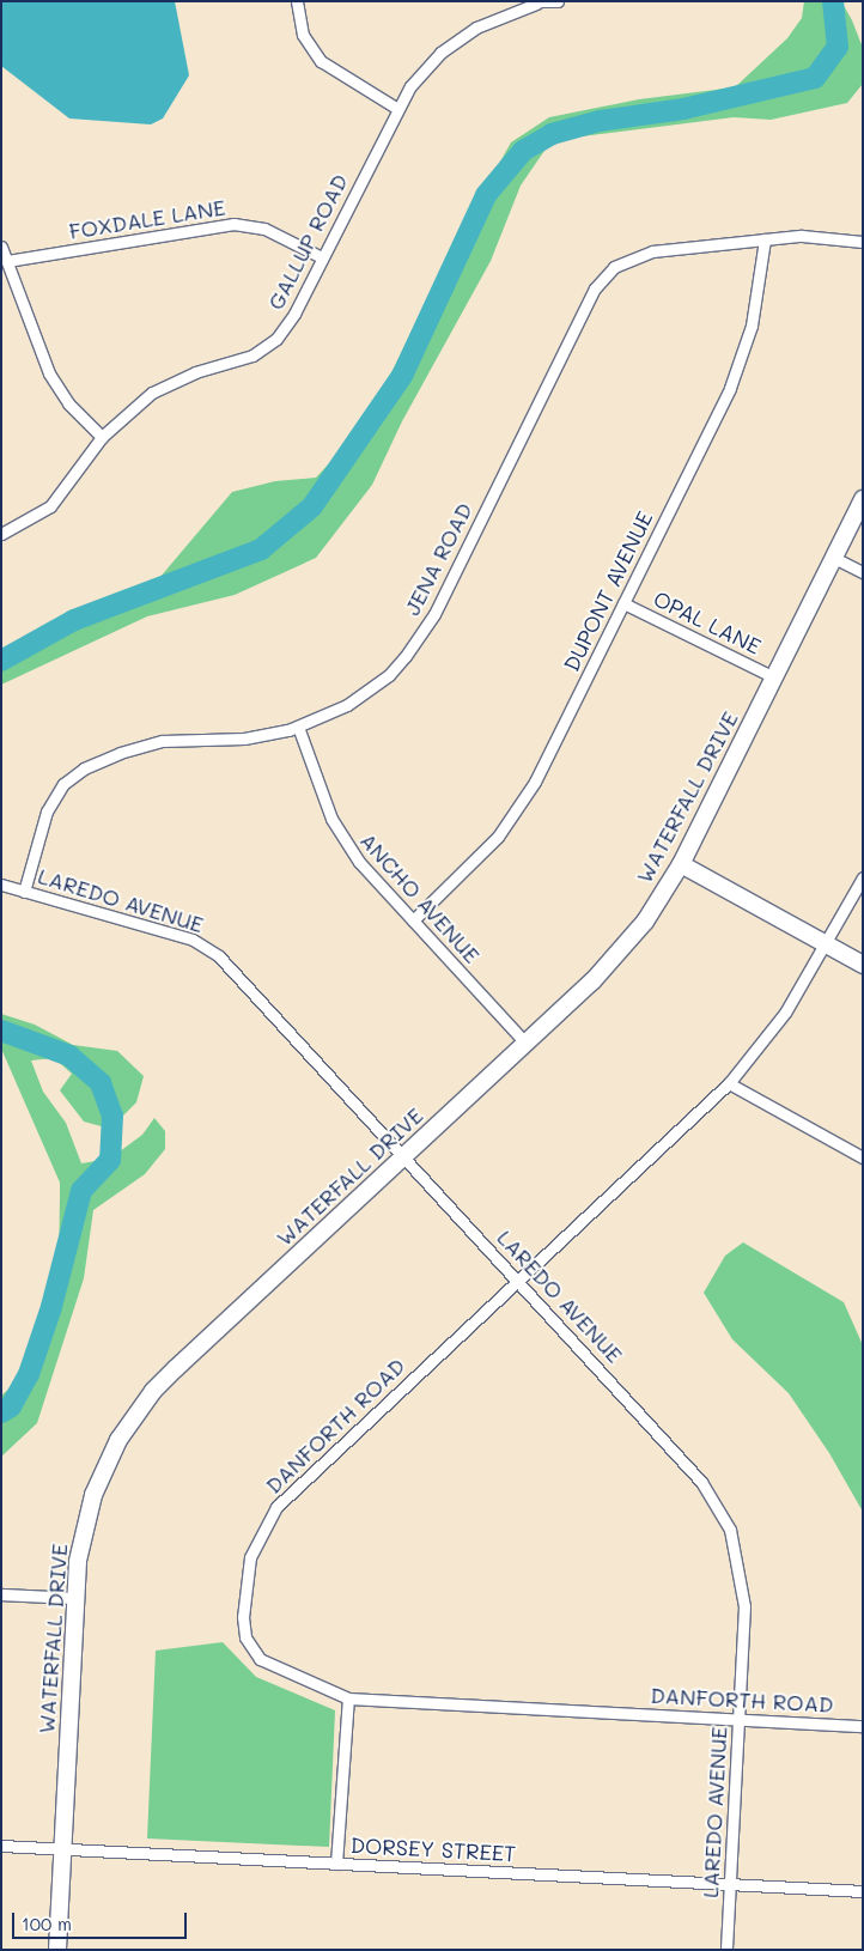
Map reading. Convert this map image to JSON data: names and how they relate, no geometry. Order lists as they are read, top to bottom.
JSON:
{
  "streets": {
    "street": [
      "FOXDALE LANE",
      "GALLUP ROAD",
      "JENA ROAD",
      "DUPONT AVENUE",
      "OPAL LANE",
      "WATERFALL DRIVE",
      "ANCHO AVENUE",
      "LAREDO AVENUE",
      "DANFORTH ROAD",
      "DORSEY STREET"
    ]
  },
  "crossings": [
    ["FOXDALE LANE", "GALLUP ROAD"],
    ["JENA ROAD", "DUPONT AVENUE"],
    ["JENA ROAD", "ANCHO AVENUE"],
    ["JENA ROAD", "LAREDO AVENUE"],
    ["DUPONT AVENUE", "OPAL LANE"],
    ["DUPONT AVENUE", "ANCHO AVENUE"],
    ["OPAL LANE", "WATERFALL DRIVE"],
    ["WATERFALL DRIVE", "ANCHO AVENUE"],
    ["WATERFALL DRIVE", "LAREDO AVENUE"],
    ["WATERFALL DRIVE", "DORSEY STREET"],
    ["LAREDO AVENUE", "DANFORTH ROAD"],
    ["LAREDO AVENUE", "DORSEY STREET"]
  ],
  "scale_bar": "100 m"
}
